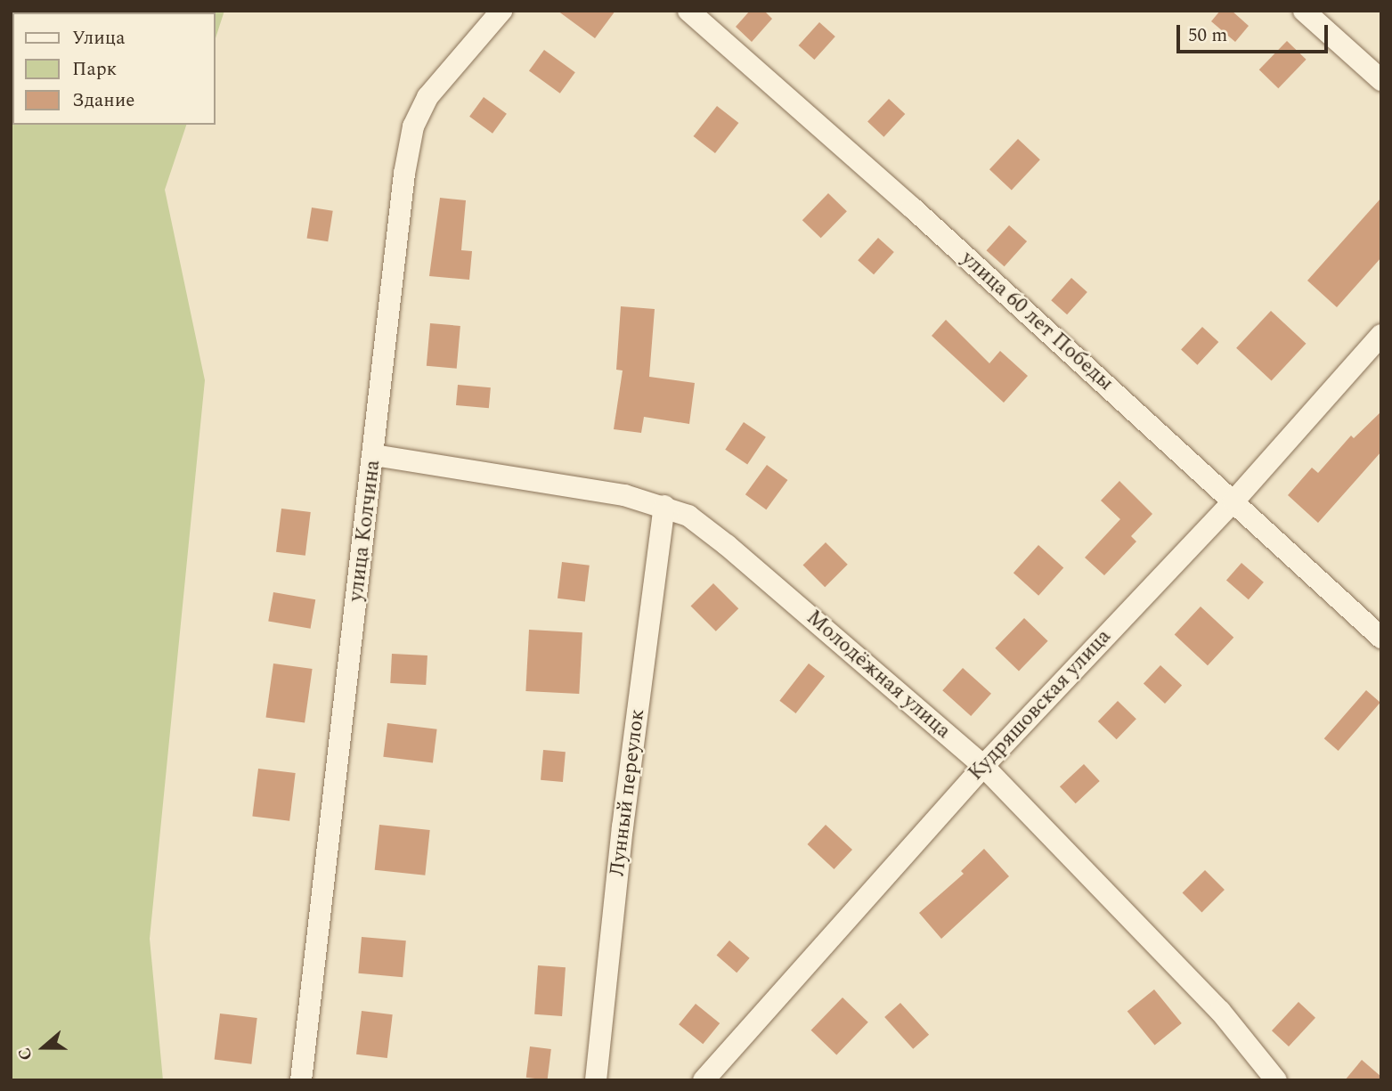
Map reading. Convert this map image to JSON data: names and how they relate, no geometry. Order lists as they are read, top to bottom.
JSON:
{
  "streets": {
    "street": [
      "улица 60 лет Победы",
      "улица Колчина",
      "Молодёжная улица",
      "Кудряшовская улица",
      "Лунный переулок"
    ]
  },
  "crossings": [
    ["улица 60 лет Победы", "Кудряшовская улица"],
    ["улица Колчина", "Молодёжная улица"],
    ["Молодёжная улица", "Кудряшовская улица"],
    ["Молодёжная улица", "Лунный переулок"]
  ],
  "legend": ["Улица", "Парк", "Здание"],
  "scale_bar": "50 m",
  "north": "left"
}
